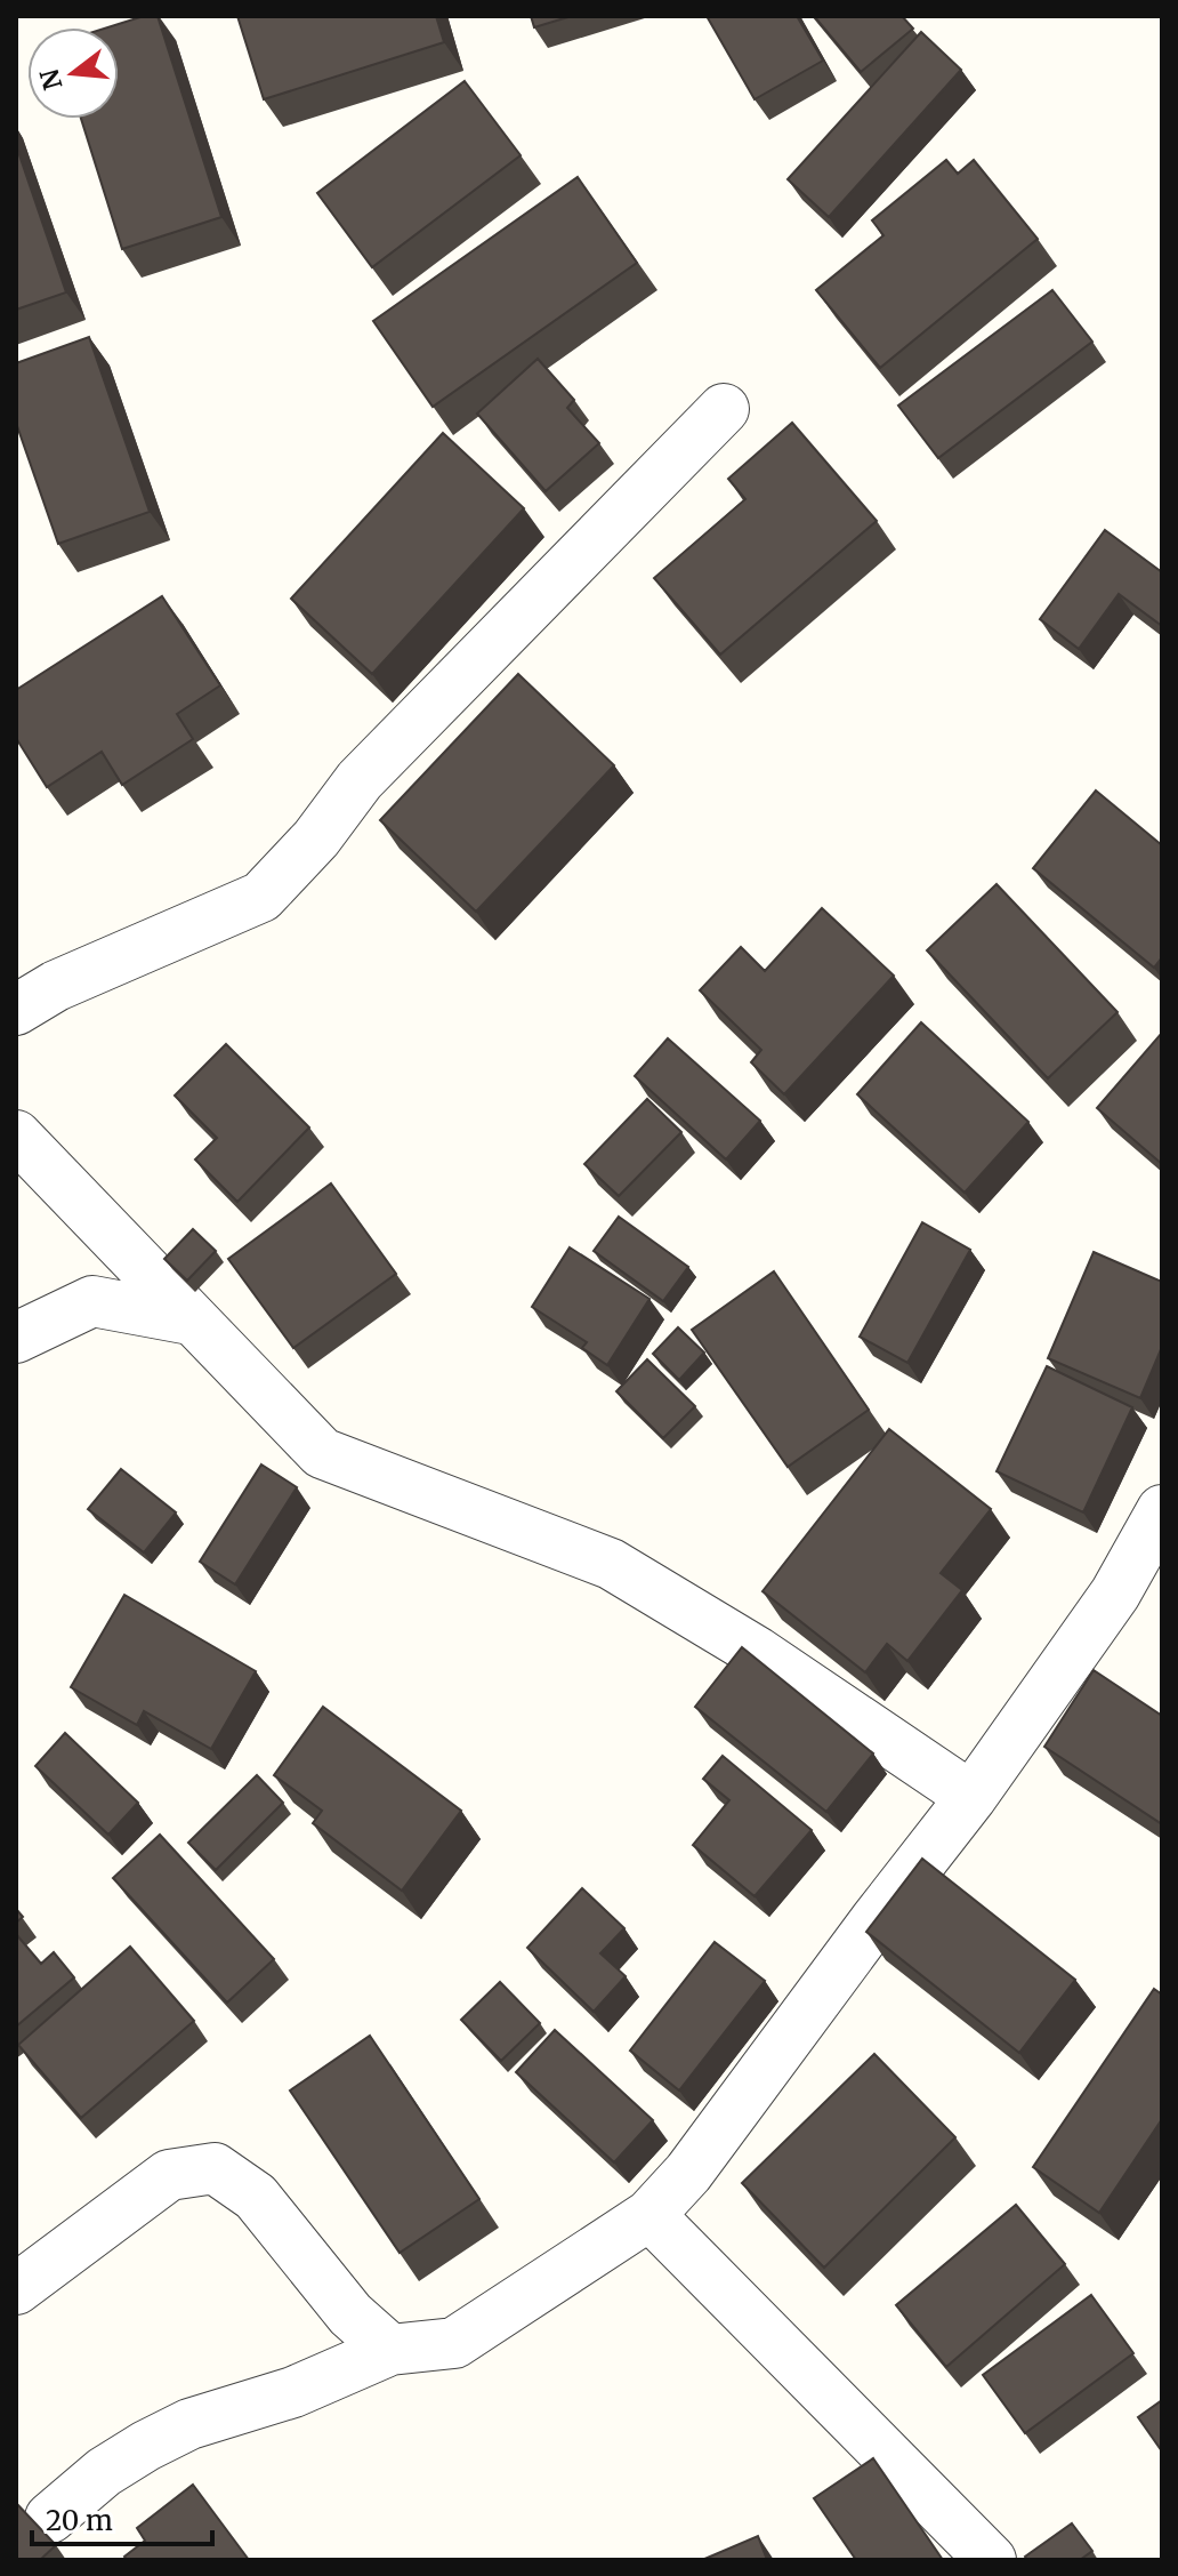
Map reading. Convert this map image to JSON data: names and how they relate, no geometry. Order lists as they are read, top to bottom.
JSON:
{
  "scale_bar": "20 m",
  "north": "left"
}
